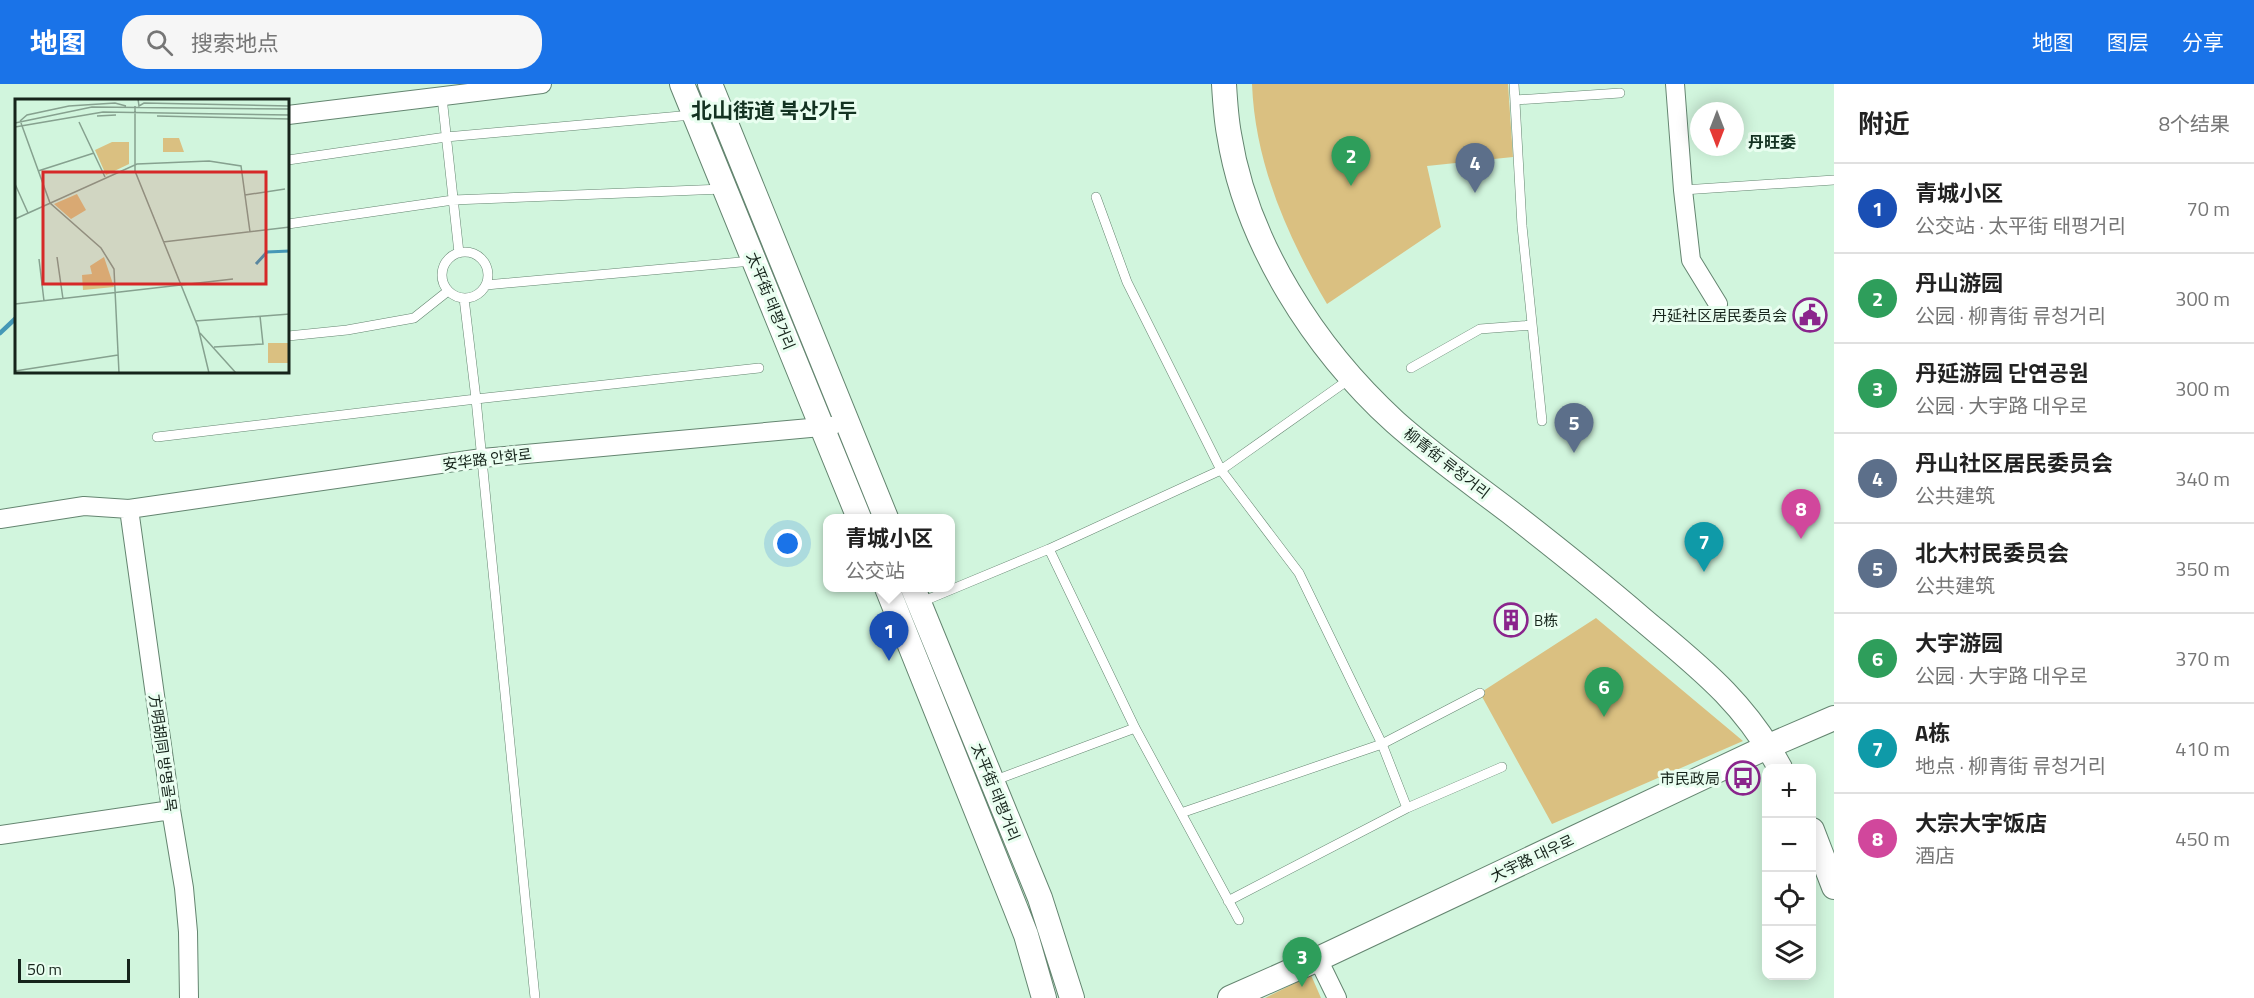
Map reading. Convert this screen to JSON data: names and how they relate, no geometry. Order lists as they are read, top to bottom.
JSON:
{
  "streets": {
    "main road": ["太平街 태평거리", "柳青街 류청거리", "大宇路 대우로"],
    "street": ["安华路 안화로", "方明胡同 방명골목"]
  },
  "crossings": [
    ["太平街 태평거리", "安华路 안화로"],
    ["安华路 안화로", "方明胡同 방명골목"],
    ["柳青街 류청거리", "大宇路 대우로"]
  ],
  "districts": ["北山街道 북산가두", "丹旺委"],
  "places": {
    "public building": ["丹延社区居民委员会"],
    "building": ["B栋"],
    "bus stop": ["市民政局"]
  },
  "scale_bar": "50 m",
  "north": "bottom",
  "page": {
    "header": "地图",
    "search": "搜索地点",
    "nav": ["地图", "图层", "分享"],
    "heading": ["附近", "8个结果"],
    "pins": [
      "2",
      "4",
      "5",
      "8",
      "7",
      "1",
      "6",
      "3"
    ],
    "list": [
      {
        "mark": "1",
        "name": "青城小区",
        "note": "公交站 · 太平街 태평거리",
        "value": "70 m"
      },
      {
        "mark": "2",
        "name": "丹山游园",
        "note": "公园 · 柳青街 류청거리",
        "value": "300 m"
      },
      {
        "mark": "3",
        "name": "丹延游园 단연공원",
        "note": "公园 · 大宇路 대우로",
        "value": "300 m"
      },
      {
        "mark": "4",
        "name": "丹山社区居民委员会",
        "note": "公共建筑",
        "value": "340 m"
      },
      {
        "mark": "5",
        "name": "北大村民委员会",
        "note": "公共建筑",
        "value": "350 m"
      },
      {
        "mark": "6",
        "name": "大宇游园",
        "note": "公园 · 大宇路 대우로",
        "value": "370 m"
      },
      {
        "mark": "7",
        "name": "A栋",
        "note": "地点 · 柳青街 류청거리",
        "value": "410 m"
      },
      {
        "mark": "8",
        "name": "大宗大宇饭店",
        "note": "酒店",
        "value": "450 m"
      }
    ],
    "popup": ["青城小区", "公交站"],
    "map_buttons": ["+", "−"],
    "scale": "50 m"
  }
}
